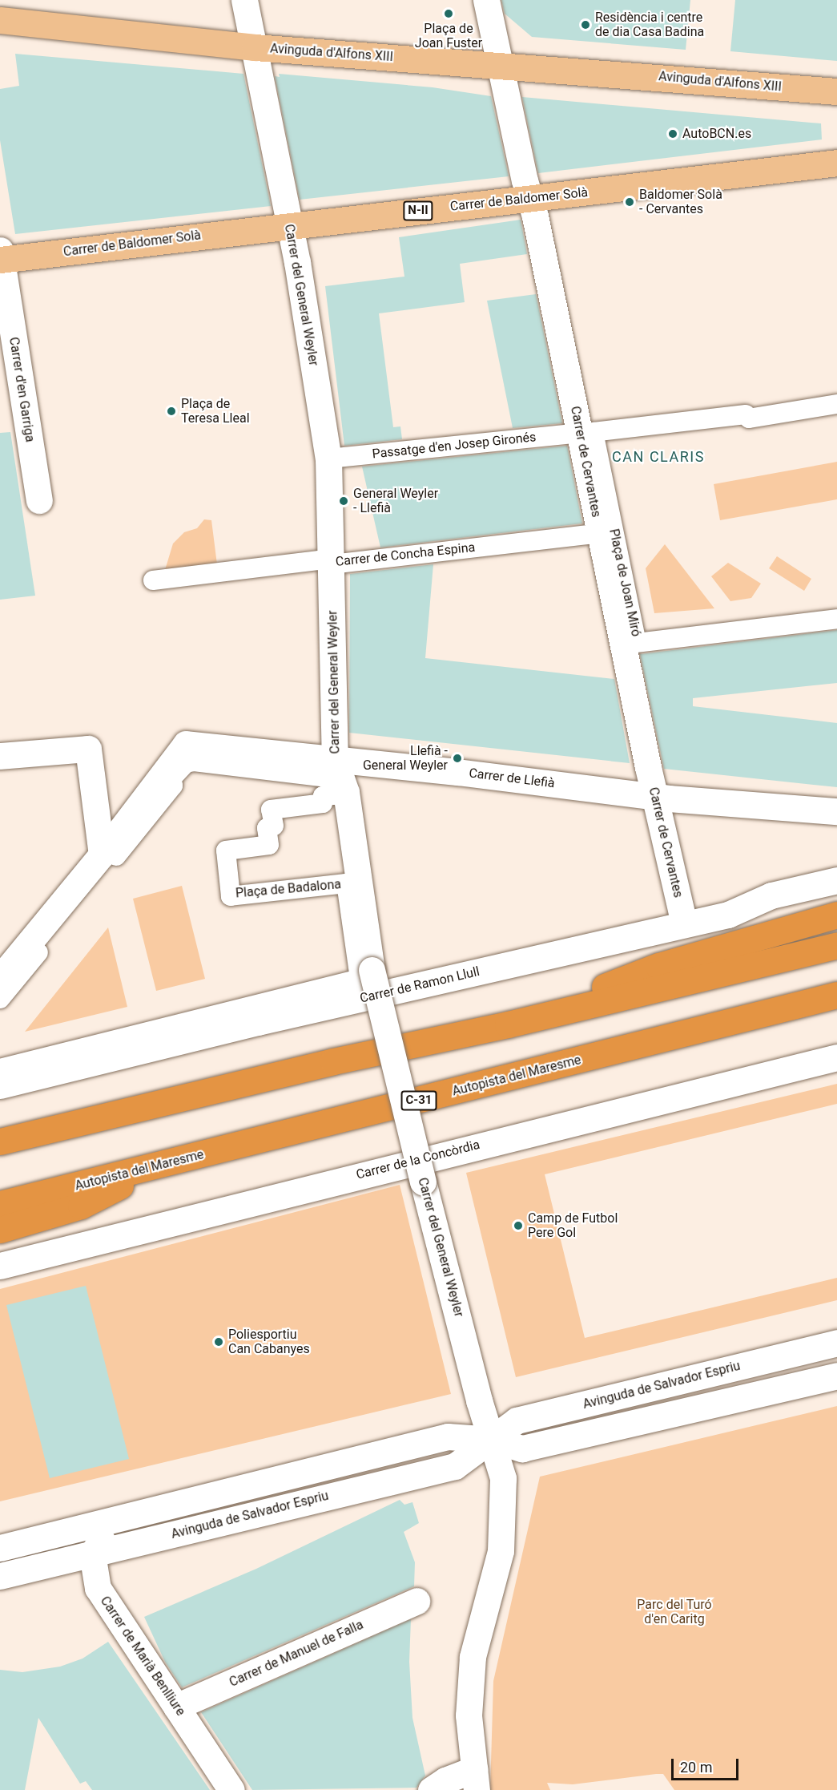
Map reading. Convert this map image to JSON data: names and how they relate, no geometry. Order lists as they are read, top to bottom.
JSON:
{
  "streets": {
    "highway": ["Autopista del Maresme", "C-31"],
    "main road": ["Avinguda d'Alfons XIII", "Carrer de Baldomer Solà", "N-II"],
    "street": [
      "Carrer del General Weyler",
      "Carrer d'en Garriga",
      "Passatge d'en Josep Gironés",
      "Carrer de Cervantes",
      "Carrer de Concha Espina",
      "Plaça de Joan Miró",
      "Carrer de Llefià",
      "Plaça de Badalona",
      "Carrer de Ramon Llull",
      "Carrer de la Concòrdia",
      "Avinguda de Salvador Espriu",
      "Carrer de Manuel de Falla",
      "Carrer de Marià Benlliure"
    ]
  },
  "crossings": [
    ["Avinguda d'Alfons XIII", "Carrer del General Weyler"],
    ["Avinguda d'Alfons XIII", "Carrer de Cervantes"],
    ["Carrer de Baldomer Solà", "Carrer del General Weyler"],
    ["Carrer de Baldomer Solà", "Carrer d'en Garriga"],
    ["Carrer de Baldomer Solà", "Carrer de Cervantes"],
    ["Carrer del General Weyler", "Passatge d'en Josep Gironés"],
    ["Carrer del General Weyler", "Carrer de Concha Espina"],
    ["Carrer del General Weyler", "Carrer de Llefià"],
    ["Carrer del General Weyler", "Avinguda de Salvador Espriu"],
    ["Passatge d'en Josep Gironés", "Carrer de Cervantes"],
    ["Carrer de Cervantes", "Carrer de Concha Espina"],
    ["Carrer de Cervantes", "Carrer de Llefià"],
    ["Carrer de Cervantes", "Carrer de Ramon Llull"],
    ["Avinguda de Salvador Espriu", "Carrer de Marià Benlliure"],
    ["Carrer de Manuel de Falla", "Carrer de Marià Benlliure"]
  ],
  "districts": ["CAN CLARIS"],
  "parks": ["Parc del Turó d'en Caritg"],
  "places": [
    "Plaça de Joan Fuster",
    "Residència i centre de dia Casa Badina",
    "AutoBCN.es",
    "Baldomer Solà - Cervantes",
    "Plaça de Teresa Lleal",
    "General Weyler - Llefià",
    "Llefià - General Weyler",
    "Camp de Futbol Pere Gol",
    "Poliesportiu Can Cabanyes"
  ],
  "scale_bar": "20 m"
}
